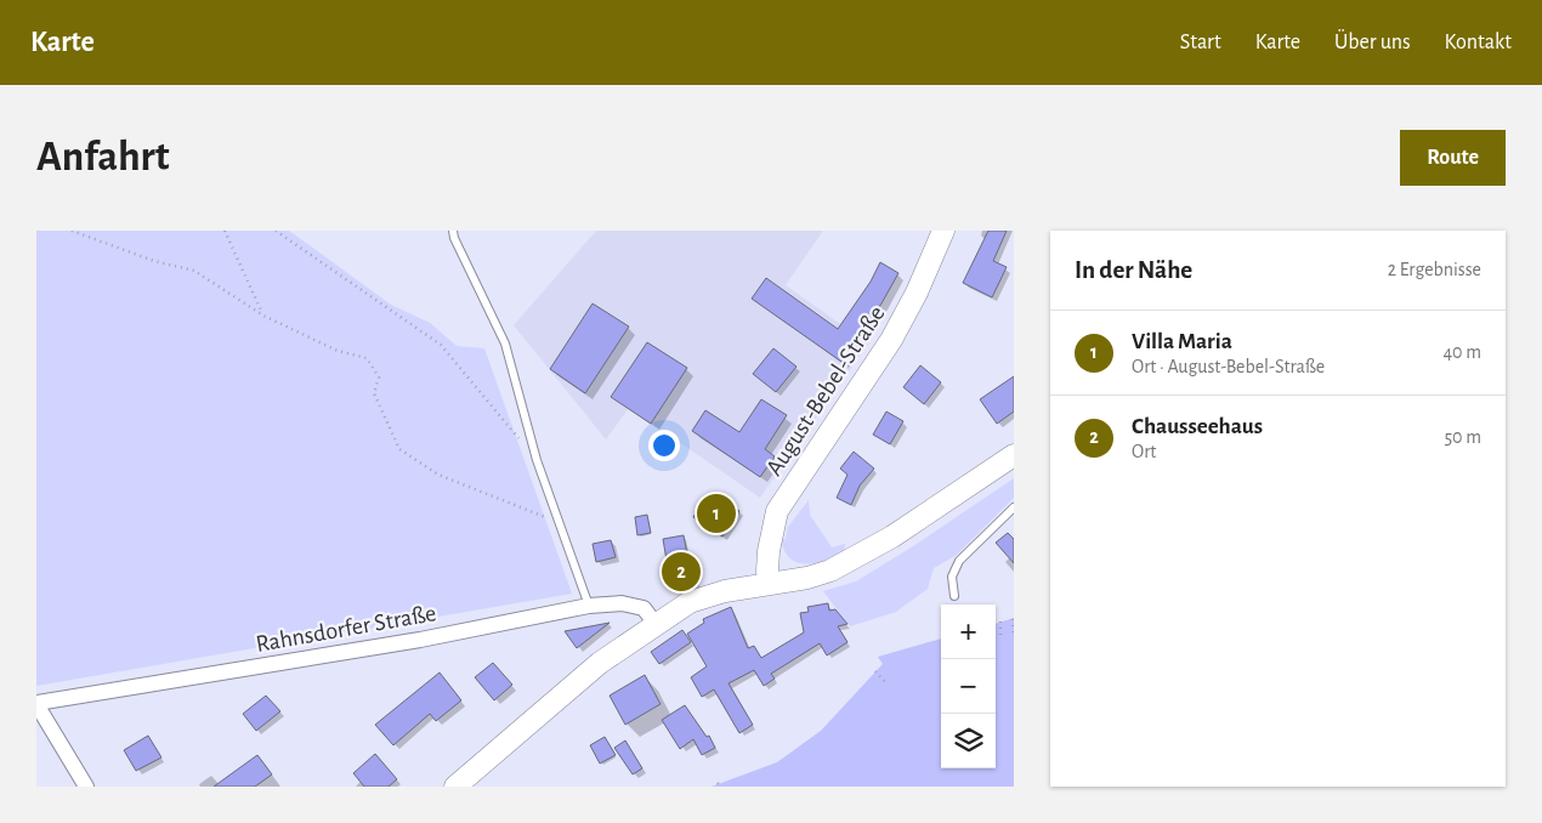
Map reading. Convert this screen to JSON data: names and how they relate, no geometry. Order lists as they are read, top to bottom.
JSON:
{
  "streets": {
    "main road": ["August-Bebel-Straße"],
    "street": ["Rahnsdorfer Straße"]
  },
  "page": {
    "header": "Karte",
    "nav": [
      "Start",
      "Karte",
      "Über uns",
      "Kontakt"
    ],
    "buttons": "Route",
    "title": "Anfahrt",
    "heading": ["In der Nähe", "2 Ergebnisse"],
    "list": [
      {
        "mark": "1",
        "name": "Villa Maria",
        "note": "Ort · August-Bebel-Straße",
        "value": "40 m"
      },
      {
        "mark": "2",
        "name": "Chausseehaus",
        "note": "Ort",
        "value": "50 m"
      }
    ],
    "pins": ["1", "2"],
    "map_buttons": ["+", "−"]
  }
}
